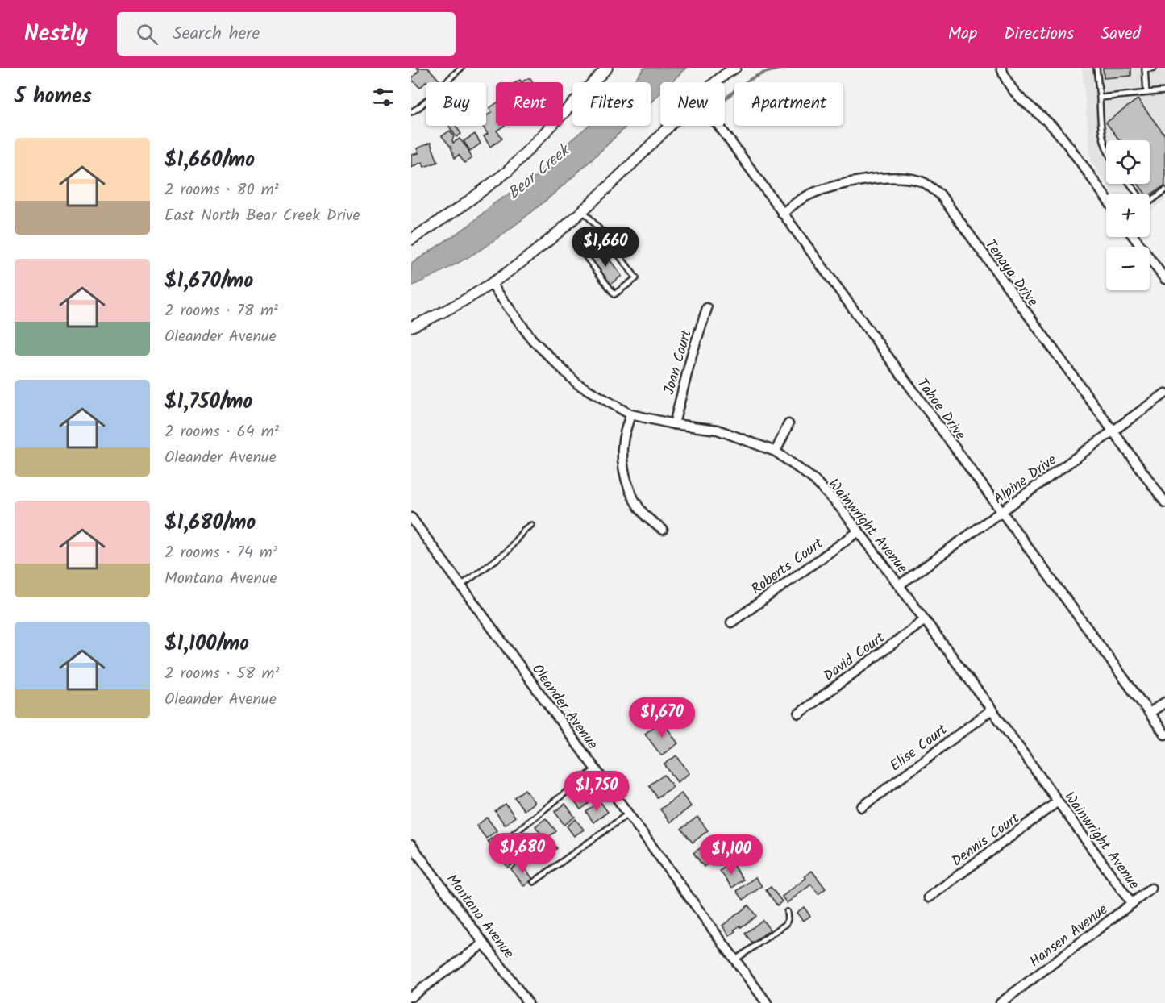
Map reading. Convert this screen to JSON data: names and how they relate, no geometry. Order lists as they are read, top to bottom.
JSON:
{
  "streets": {
    "street": [
      "Tenaya Drive",
      "Joan Court",
      "Tahoe Drive",
      "Alpine Drive",
      "Wainwright Avenue",
      "Roberts Court",
      "David Court",
      "Oleander Avenue",
      "Elise Court",
      "Dennis Court",
      "Montana Avenue",
      "Hansen Avenue"
    ]
  },
  "crossings": [
    ["Tenaya Drive", "Tahoe Drive"],
    ["Tenaya Drive", "Alpine Drive"],
    ["Joan Court", "Wainwright Avenue"],
    ["Tahoe Drive", "Alpine Drive"],
    ["Alpine Drive", "Wainwright Avenue"],
    ["Wainwright Avenue", "Roberts Court"],
    ["Wainwright Avenue", "David Court"],
    ["Wainwright Avenue", "Elise Court"],
    ["Wainwright Avenue", "Dennis Court"],
    ["Wainwright Avenue", "Hansen Avenue"]
  ],
  "water": ["Bear Creek"],
  "page": {
    "header": "Nestly",
    "search": "Search here",
    "nav": ["Map", "Directions", "Saved"],
    "heading": "5 homes",
    "chip": [
      "Buy",
      "Rent",
      "Filters",
      "New",
      "Apartment"
    ],
    "list": [
      {
        "name": "$1,660/mo",
        "note": "2 rooms · 80 m² · East North Bear Creek Drive"
      },
      {
        "name": "$1,670/mo",
        "note": "2 rooms · 78 m² · Oleander Avenue"
      },
      {
        "name": "$1,750/mo",
        "note": "2 rooms · 64 m² · Oleander Avenue"
      },
      {
        "name": "$1,680/mo",
        "note": "2 rooms · 74 m² · Montana Avenue"
      },
      {
        "name": "$1,100/mo",
        "note": "2 rooms · 58 m² · Oleander Avenue"
      }
    ],
    "map_buttons": ["+", "−"],
    "price": [
      "$1,660",
      "$1,670",
      "$1,750",
      "$1,680",
      "$1,100"
    ]
  }
}
